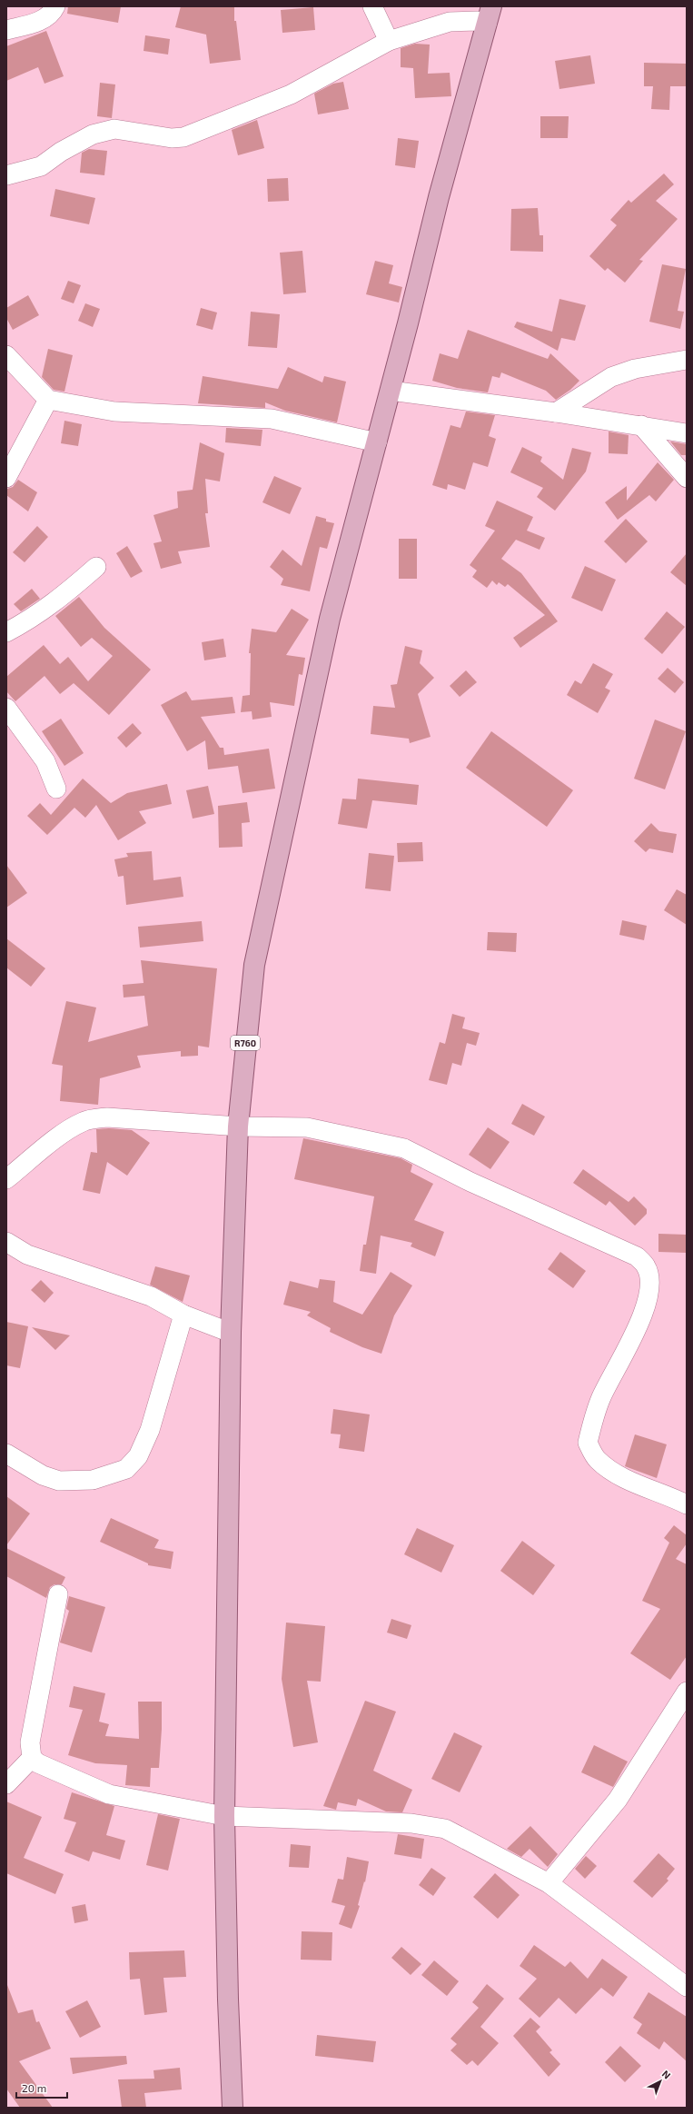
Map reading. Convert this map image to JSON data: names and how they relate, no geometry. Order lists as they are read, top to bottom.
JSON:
{
  "streets": {
    "main road": ["R760"]
  },
  "scale_bar": "20 m",
  "north": "top right"
}
